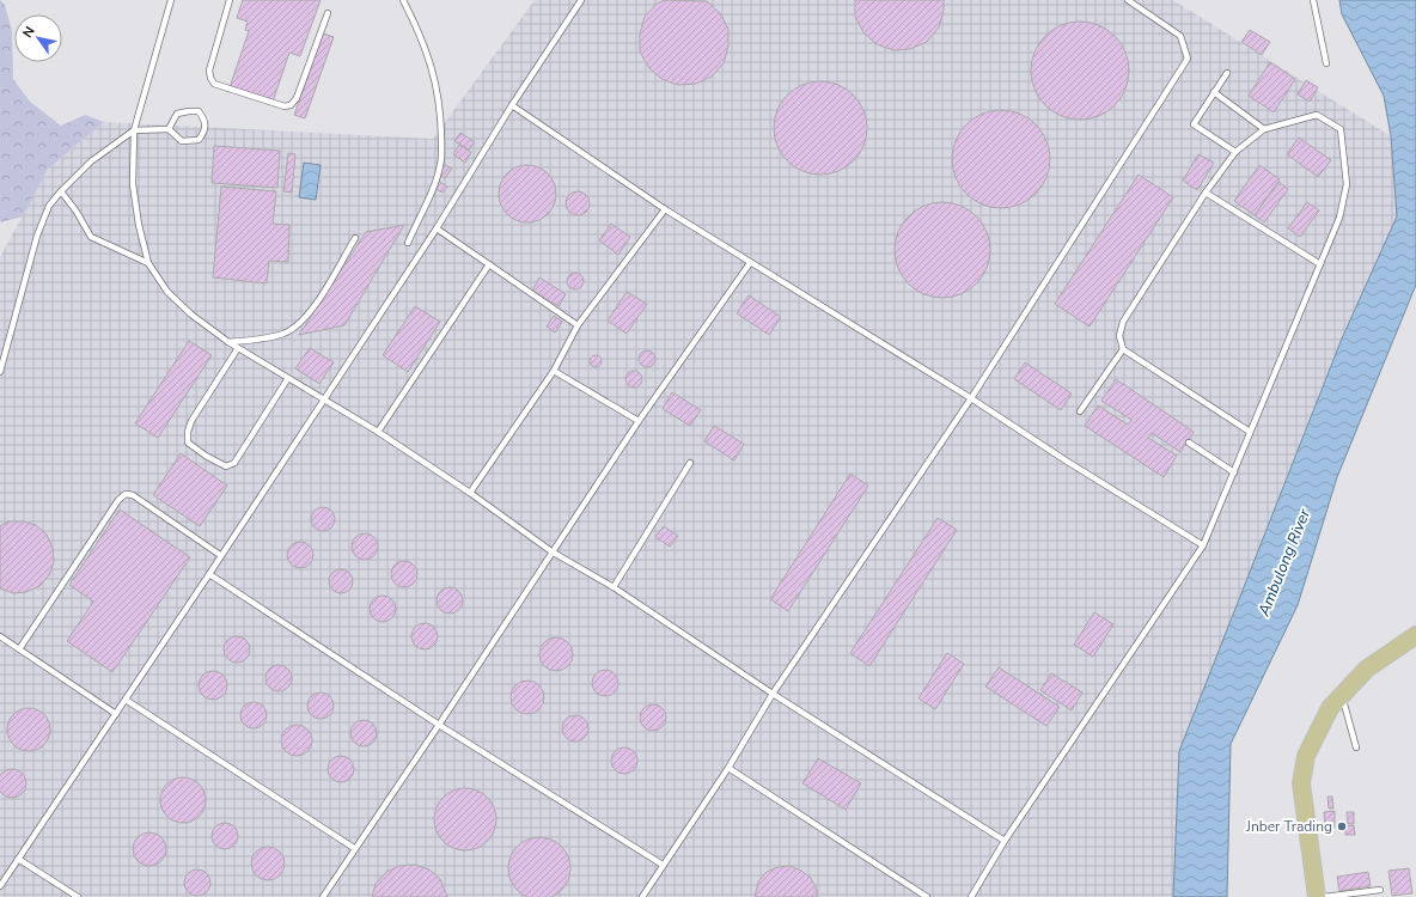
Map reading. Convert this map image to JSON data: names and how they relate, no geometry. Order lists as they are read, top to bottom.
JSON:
{
  "water": ["Ambulong River"],
  "places": ["Jnber Trading"],
  "north": "top left"
}
